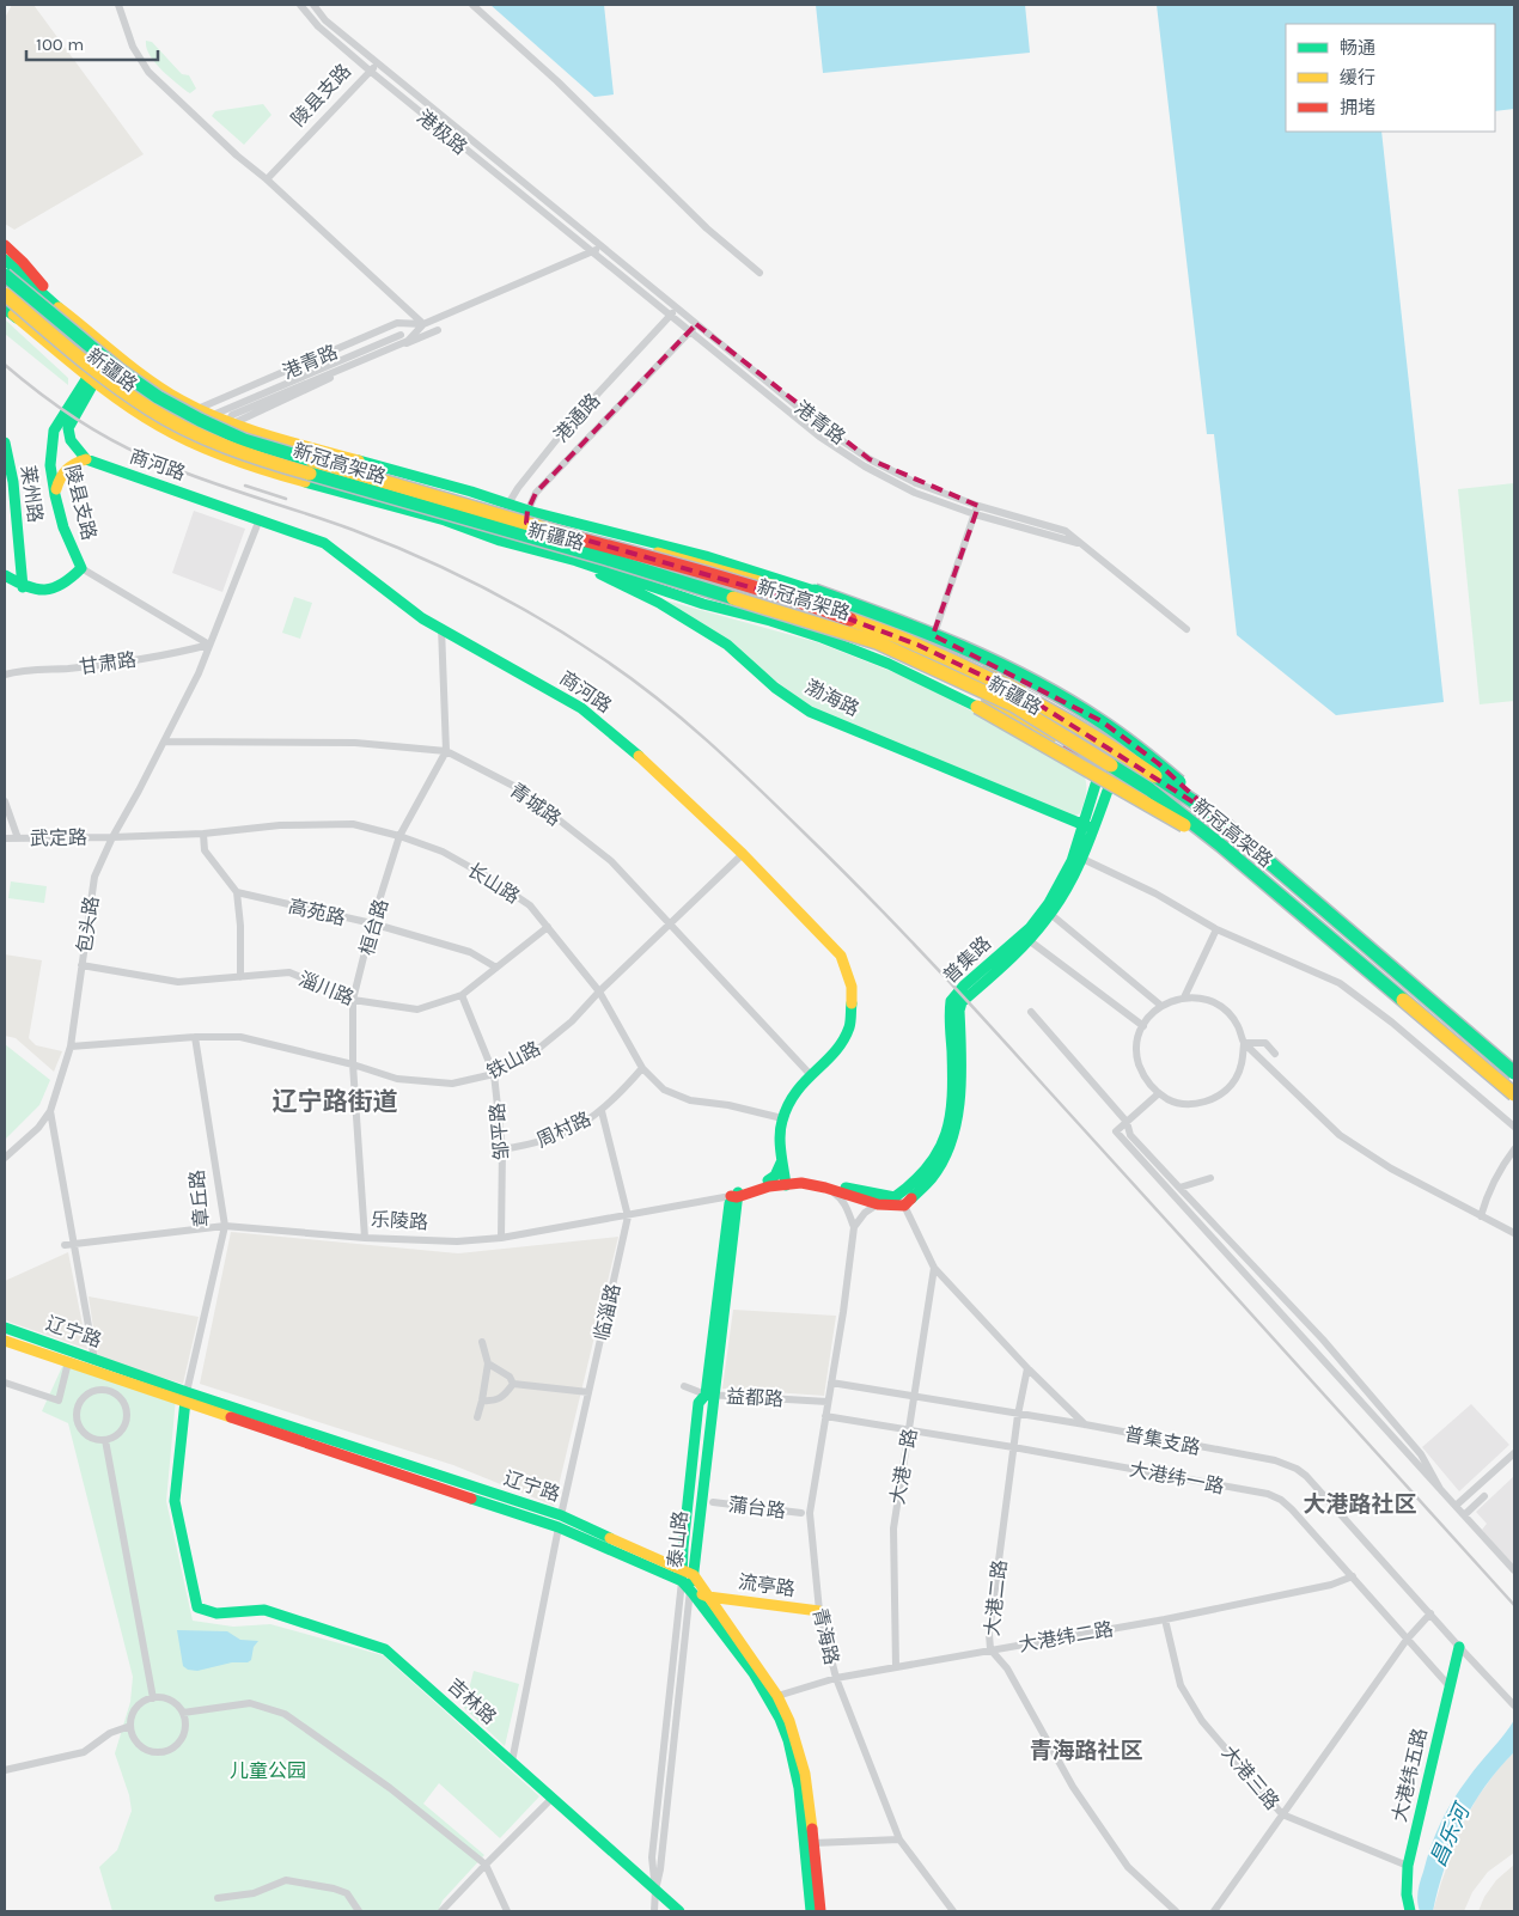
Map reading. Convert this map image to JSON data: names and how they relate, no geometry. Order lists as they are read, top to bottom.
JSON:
{
  "streets": {
    "main road": [
      "陵县支路",
      "新疆路",
      "新冠高架路",
      "商河路",
      "莱州路",
      "渤海路",
      "普集路",
      "章丘路",
      "乐陵路",
      "辽宁路",
      "泰山路",
      "流亭路",
      "吉林路",
      "大港纬五路"
    ],
    "street": [
      "港极路",
      "港青路",
      "港通路",
      "甘肃路",
      "青城路",
      "武定路",
      "长山路",
      "高苑路",
      "包头路",
      "桓台路",
      "淄川路",
      "铁山路",
      "周村路",
      "邹平路",
      "临淄路",
      "益都路",
      "普集支路",
      "大港一路",
      "大港纬一路",
      "蒲台路",
      "大港二路",
      "青海路",
      "大港纬二路",
      "大港三路"
    ]
  },
  "crossings": [
    ["陵县支路", "港极路"],
    ["陵县支路", "新疆路"],
    ["陵县支路", "甘肃路"],
    ["陵县支路", "包头路"],
    ["港极路", "港青路"],
    ["港青路", "新疆路"],
    ["港青路", "港通路"],
    ["新疆路", "港通路"],
    ["新疆路", "渤海路"],
    ["商河路", "青城路"],
    ["商河路", "长山路"],
    ["商河路", "包头路"],
    ["商河路", "铁山路"],
    ["商河路", "乐陵路"],
    ["甘肃路", "包头路"],
    ["渤海路", "普集路"],
    ["青城路", "包头路"],
    ["青城路", "桓台路"],
    ["青城路", "铁山路"],
    ["武定路", "长山路"],
    ["武定路", "包头路"],
    ["长山路", "包头路"],
    ["长山路", "桓台路"],
    ["长山路", "淄川路"],
    ["长山路", "铁山路"],
    ["长山路", "周村路"],
    ["高苑路", "桓台路"],
    ["高苑路", "淄川路"],
    ["包头路", "淄川路"],
    ["包头路", "铁山路"],
    ["包头路", "乐陵路"],
    ["包头路", "辽宁路"],
    ["桓台路", "淄川路"],
    ["桓台路", "铁山路"],
    ["桓台路", "乐陵路"],
    ["普集路", "乐陵路"],
    ["淄川路", "邹平路"],
    ["铁山路", "邹平路"],
    ["铁山路", "章丘路"],
    ["周村路", "邹平路"],
    ["周村路", "临淄路"],
    ["邹平路", "乐陵路"],
    ["章丘路", "乐陵路"],
    ["章丘路", "辽宁路"],
    ["章丘路", "吉林路"],
    ["乐陵路", "临淄路"],
    ["乐陵路", "泰山路"],
    ["临淄路", "辽宁路"],
    ["临淄路", "吉林路"],
    ["辽宁路", "泰山路"],
    ["益都路", "泰山路"],
    ["益都路", "青海路"],
    ["普集支路", "大港纬五路"],
    ["大港一路", "大港纬一路"],
    ["大港一路", "大港纬二路"],
    ["大港纬一路", "大港二路"],
    ["大港纬一路", "青海路"],
    ["大港纬一路", "大港纬二路"],
    ["大港纬一路", "大港纬五路"],
    ["泰山路", "吉林路"],
    ["流亭路", "青海路"],
    ["大港二路", "大港纬二路"],
    ["青海路", "大港纬二路"],
    ["大港纬二路", "大港三路"],
    ["大港纬五路", "大港三路"]
  ],
  "districts": ["辽宁路街道", "大港路社区", "青海路社区"],
  "water": ["昌乐河"],
  "parks": ["儿童公园"],
  "legend": ["畅通", "缓行", "拥堵"],
  "scale_bar": "100 m"
}
